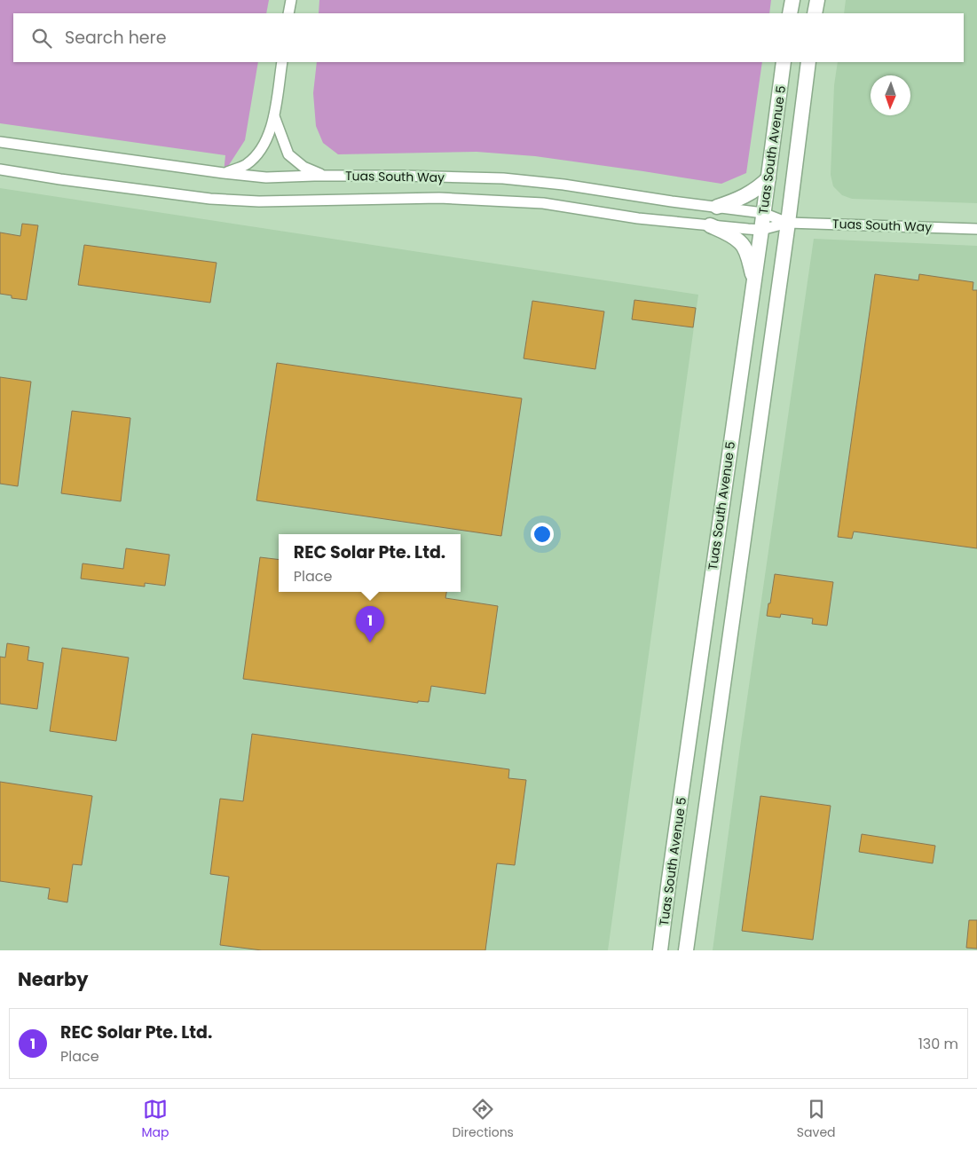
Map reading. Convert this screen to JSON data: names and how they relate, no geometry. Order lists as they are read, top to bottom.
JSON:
{
  "streets": {
    "street": ["Tuas South Avenue 5", "Tuas South Way"]
  },
  "crossings": [
    ["Tuas South Avenue 5", "Tuas South Way"]
  ],
  "north": "bottom",
  "page": {
    "search": "Search here",
    "popup": ["REC Solar Pte. Ltd.", "Place"],
    "pins": "1",
    "heading": "Nearby",
    "list": [
      {
        "mark": "1",
        "name": "REC Solar Pte. Ltd.",
        "note": "Place",
        "value": "130 m"
      }
    ],
    "nav": ["Map", "Directions", "Saved"]
  }
}
